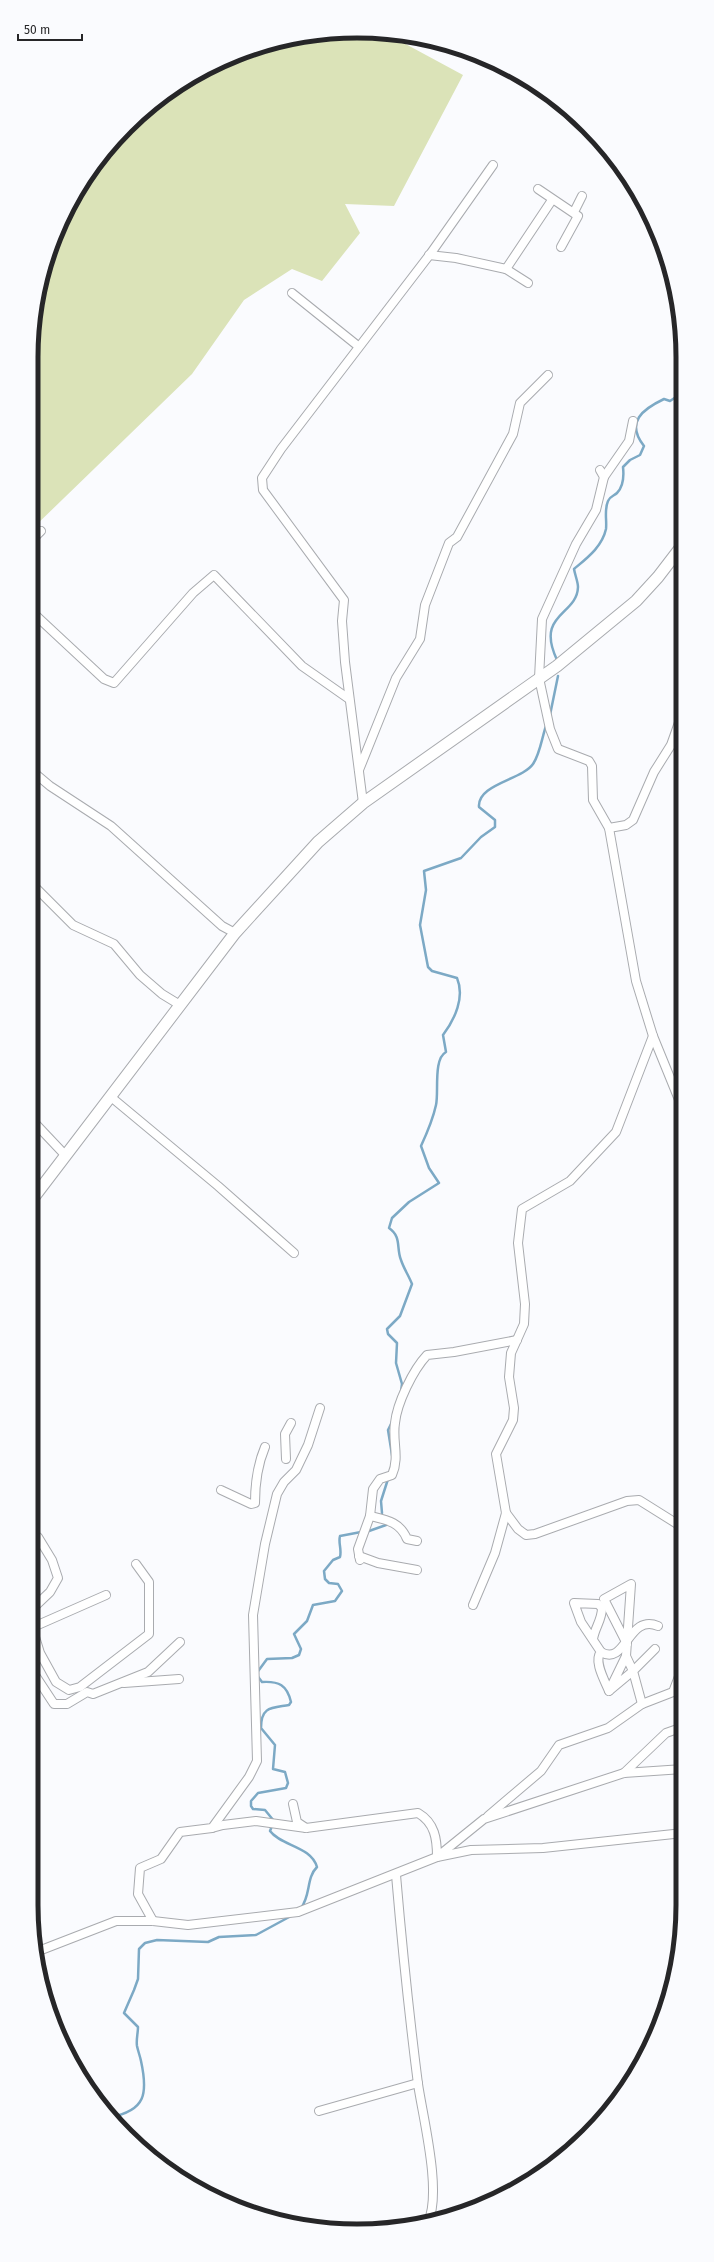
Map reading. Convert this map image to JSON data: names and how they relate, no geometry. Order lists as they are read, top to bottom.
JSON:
{
  "scale_bar": "50 m"
}
